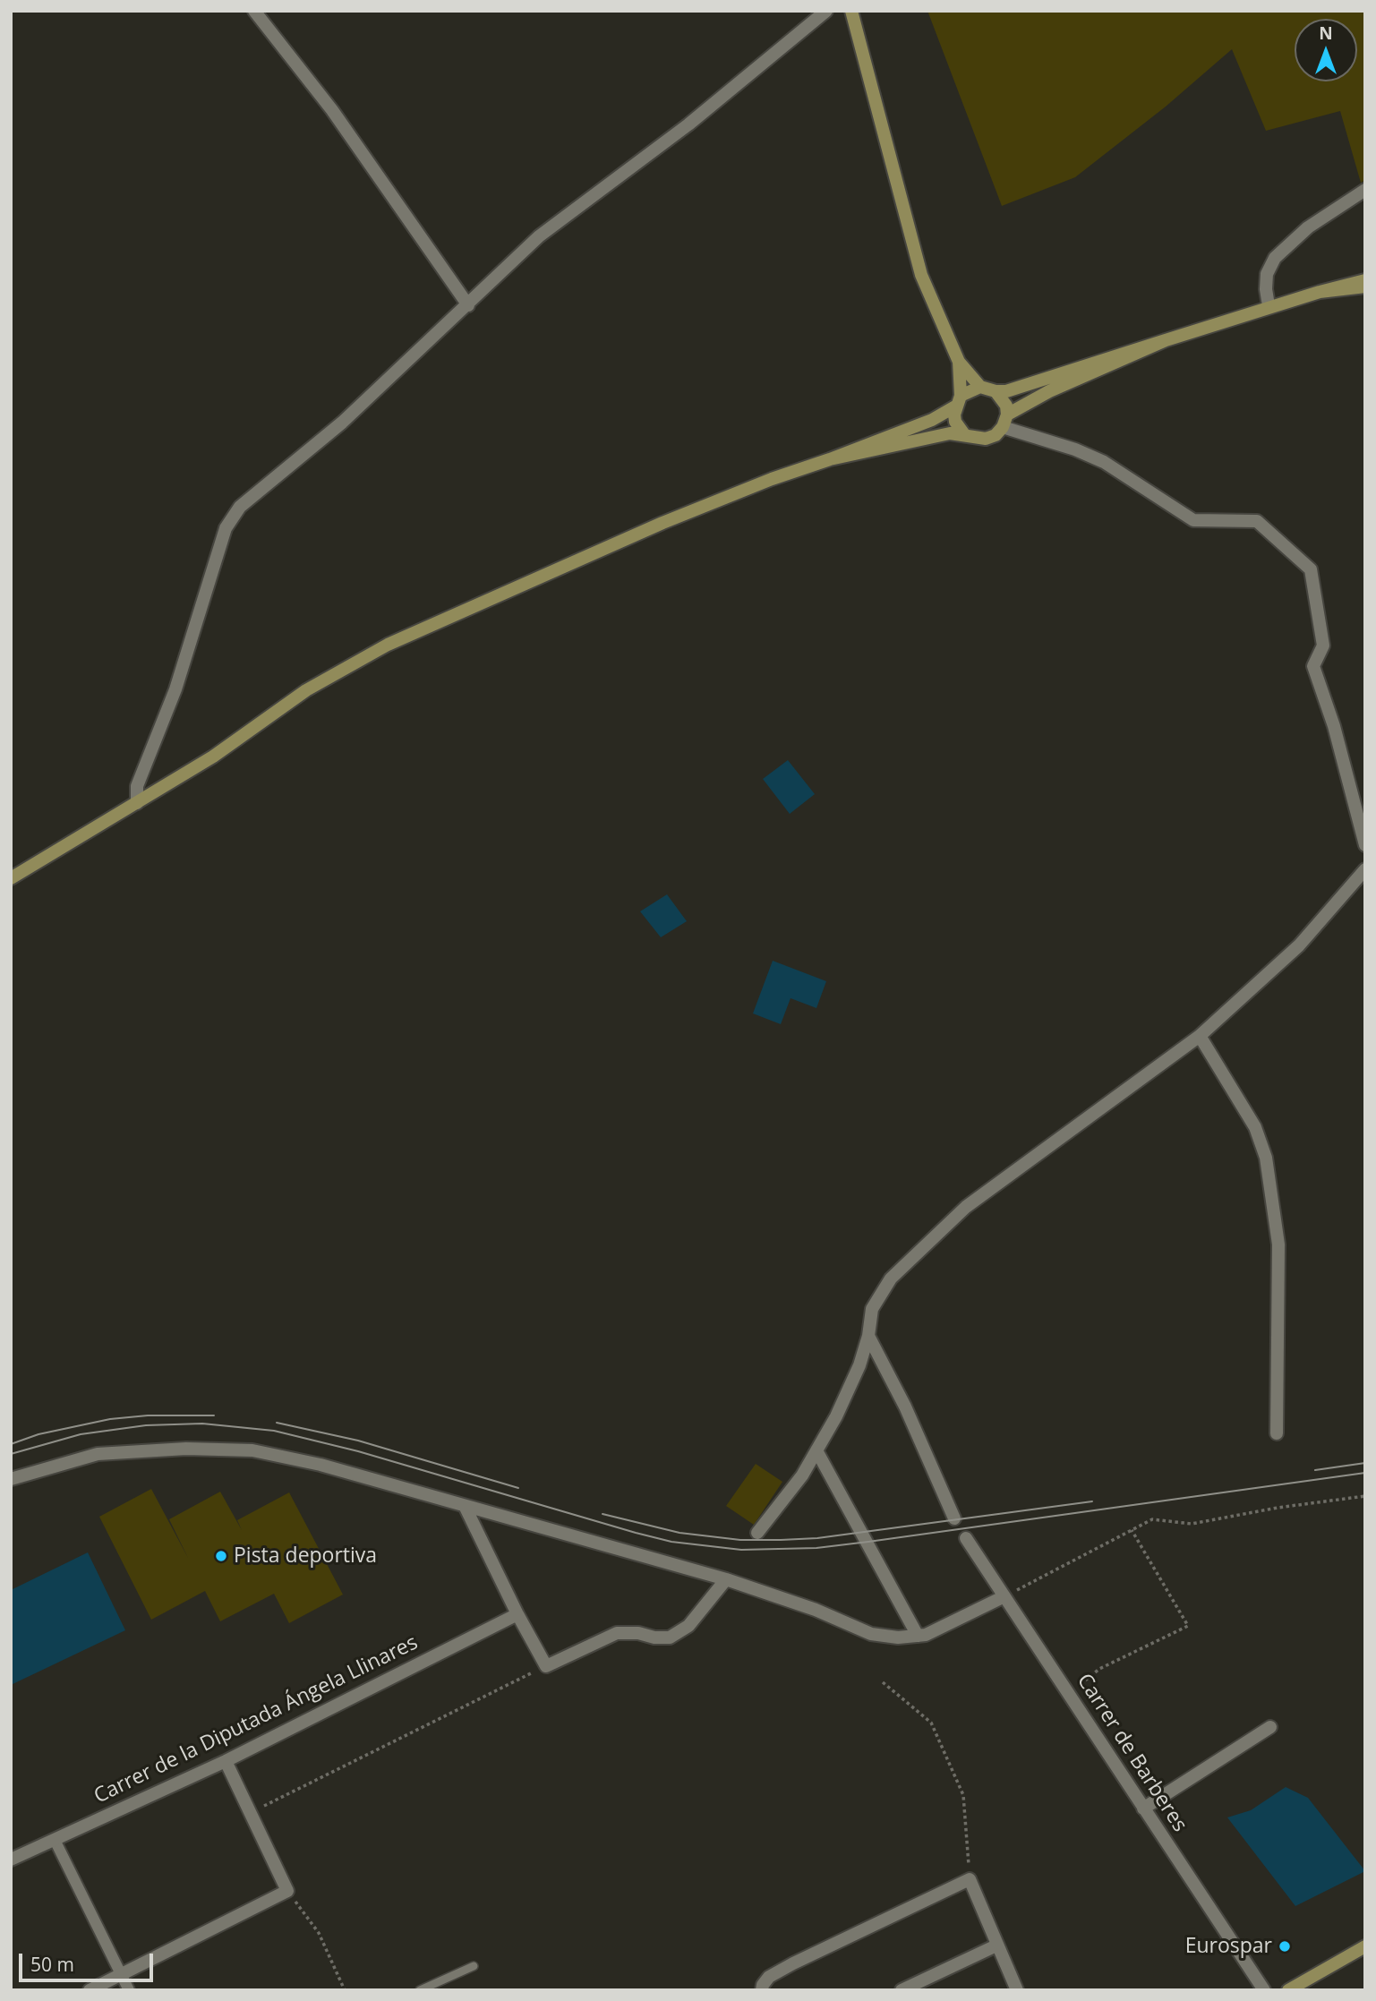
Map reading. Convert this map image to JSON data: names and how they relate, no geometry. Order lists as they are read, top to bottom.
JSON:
{
  "streets": {
    "street": ["Carrer de la Diputada Ángela Llinares", "Carrer de Barberes"]
  },
  "places": ["Pista deportiva", "Eurospar"],
  "scale_bar": "50 m",
  "north": "top"
}
